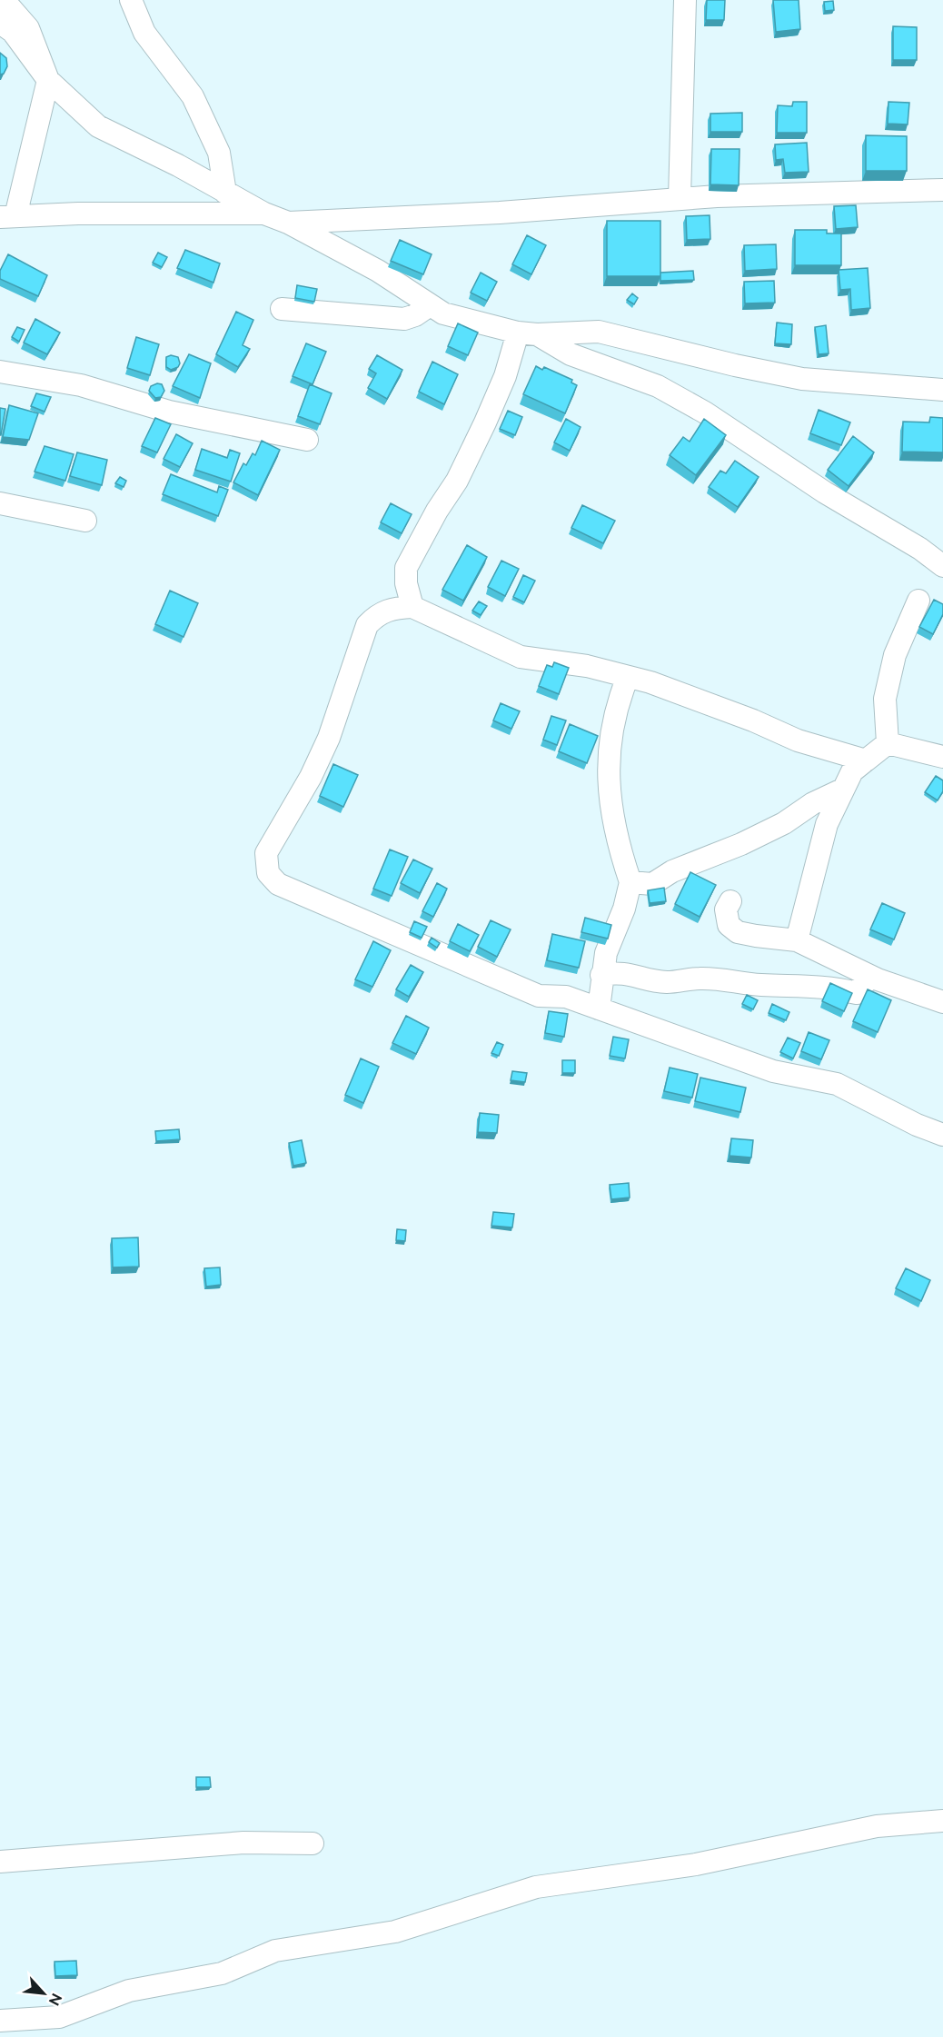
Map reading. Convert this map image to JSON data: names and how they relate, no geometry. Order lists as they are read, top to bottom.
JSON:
{
  "north": "bottom right"
}
